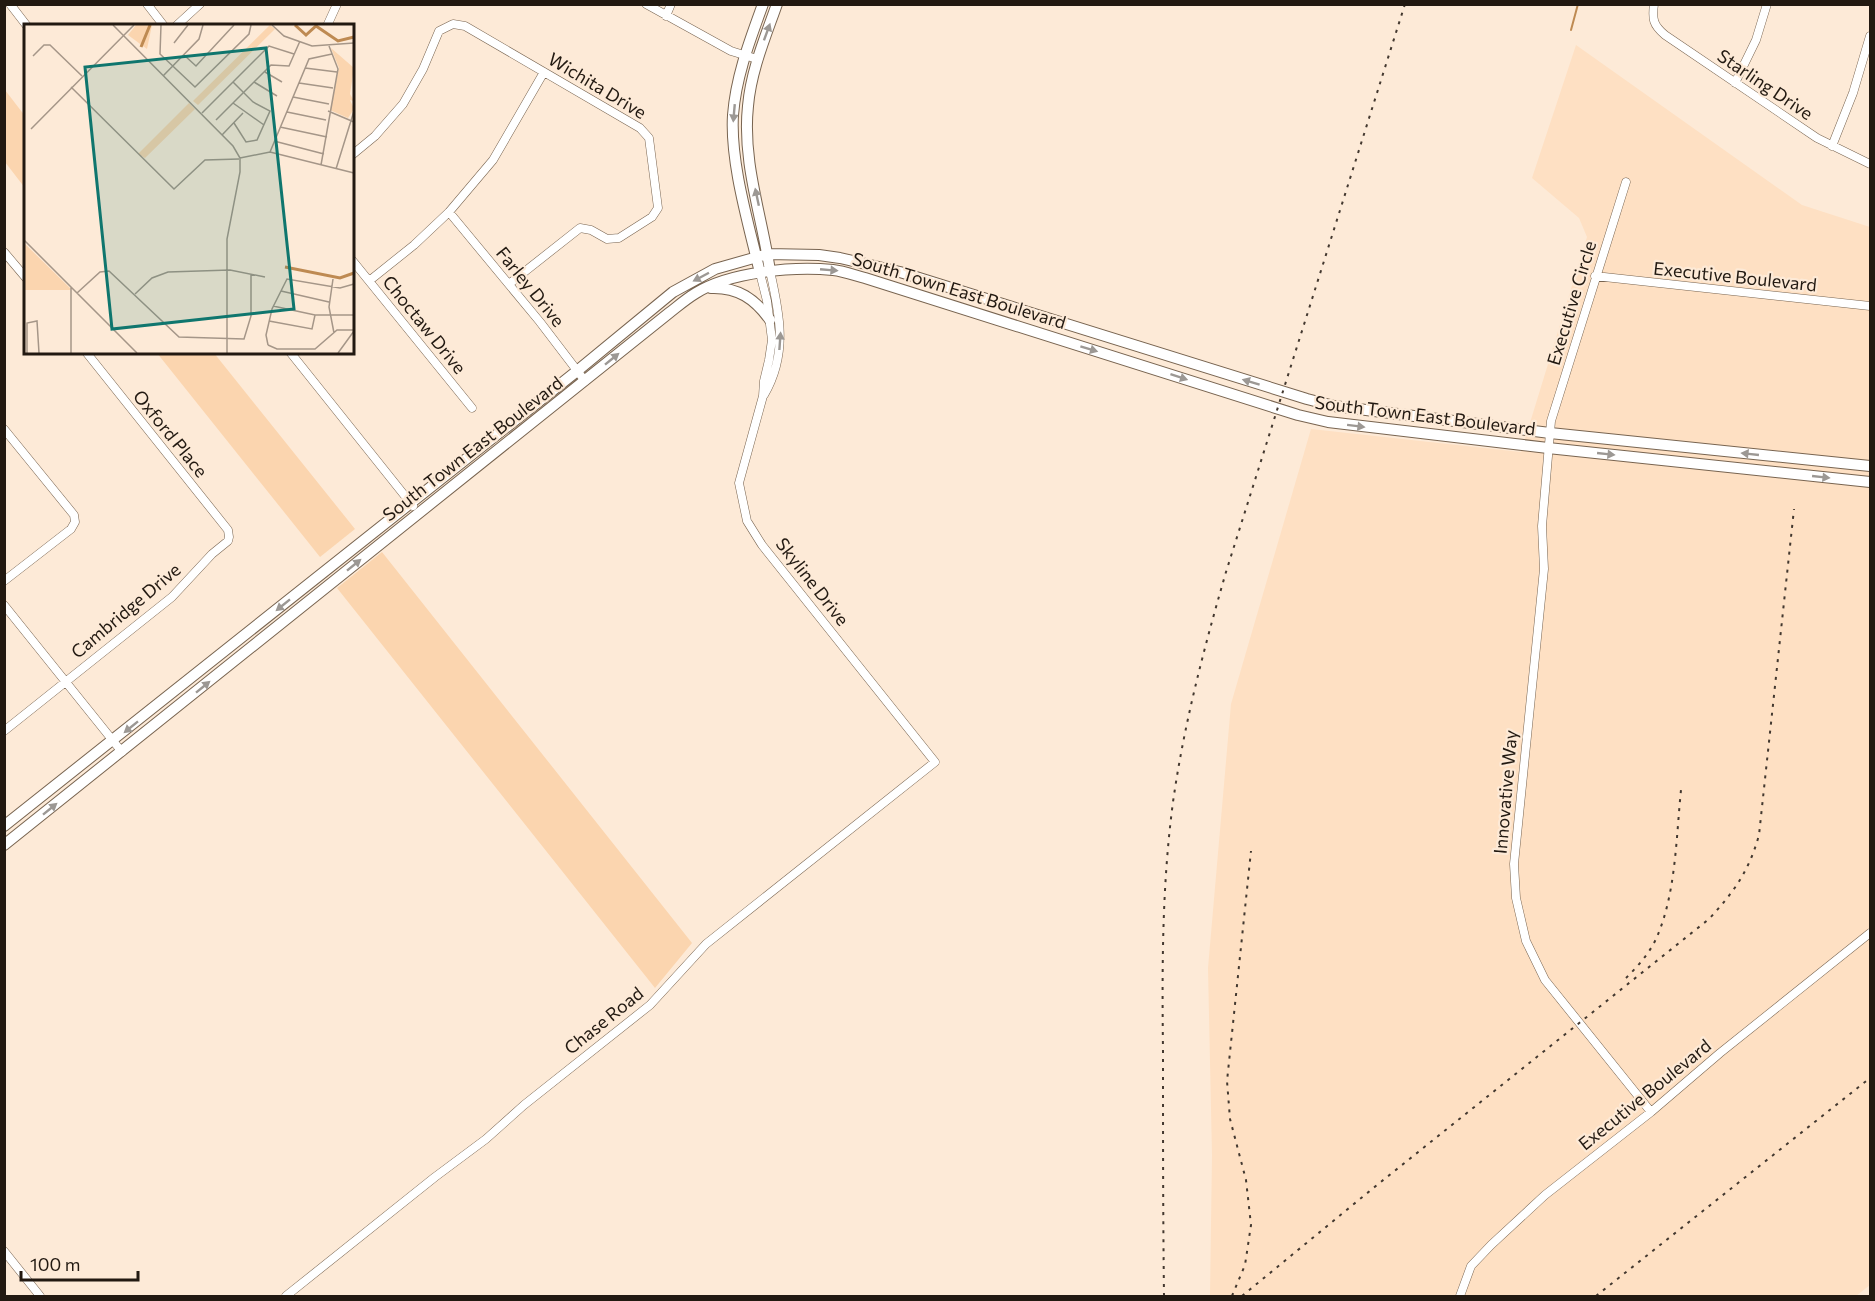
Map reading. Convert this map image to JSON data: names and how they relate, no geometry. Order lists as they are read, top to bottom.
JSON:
{
  "streets": {
    "main road": ["South Town East Boulevard", "Skyline Drive"],
    "street": [
      "Starling Drive",
      "Wichita Drive",
      "Executive Boulevard",
      "Farley Drive",
      "Executive Circle",
      "Choctaw Drive",
      "Oxford Place",
      "Cambridge Drive",
      "Innovative Way",
      "Chase Road"
    ]
  },
  "crossings": [
    ["Wichita Drive", "Farley Drive"],
    ["Executive Boulevard", "Executive Circle"],
    ["Executive Boulevard", "Innovative Way"],
    ["Farley Drive", "South Town East Boulevard"],
    ["South Town East Boulevard", "Executive Circle"],
    ["South Town East Boulevard", "Skyline Drive"],
    ["South Town East Boulevard", "Innovative Way"],
    ["Executive Circle", "Innovative Way"],
    ["Oxford Place", "Cambridge Drive"],
    ["Skyline Drive", "Chase Road"]
  ],
  "scale_bar": "100 m"
}
